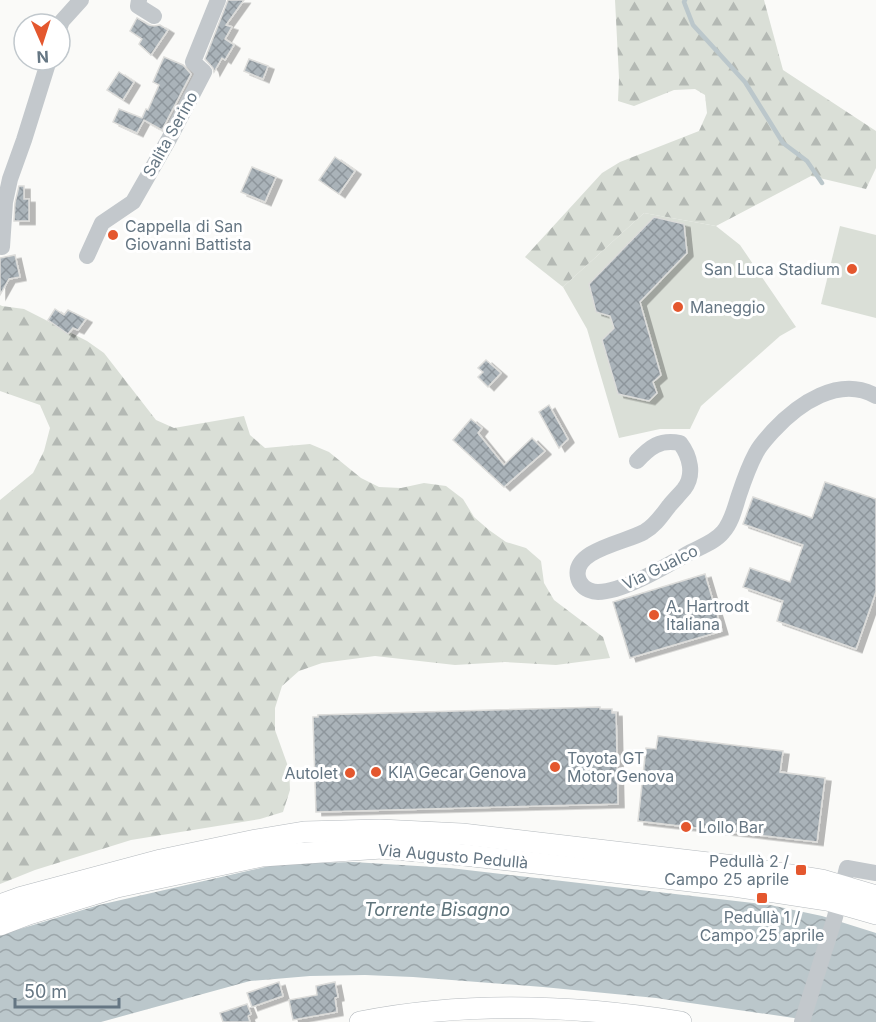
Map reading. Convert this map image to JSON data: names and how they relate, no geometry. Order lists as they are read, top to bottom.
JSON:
{
  "streets": {
    "main road": ["Via Augusto Pedullà"],
    "street": ["Salita Serino", "Via Gualco"]
  },
  "water": ["Torrente Bisagno"],
  "places": {
    "other": [
      "Cappella di San Giovanni Battista",
      "San Luca Stadium",
      "Maneggio",
      "A. Hartrodt Italiana",
      "Toyota GT Motor Genova",
      "KIA Gecar Genova",
      "Autolet",
      "Lollo Bar"
    ],
    "transit": ["Pedullà 2 / Campo 25 aprile", "Pedullà 1 / Campo 25 aprile"]
  },
  "scale_bar": "50 m",
  "north": "bottom"
}
